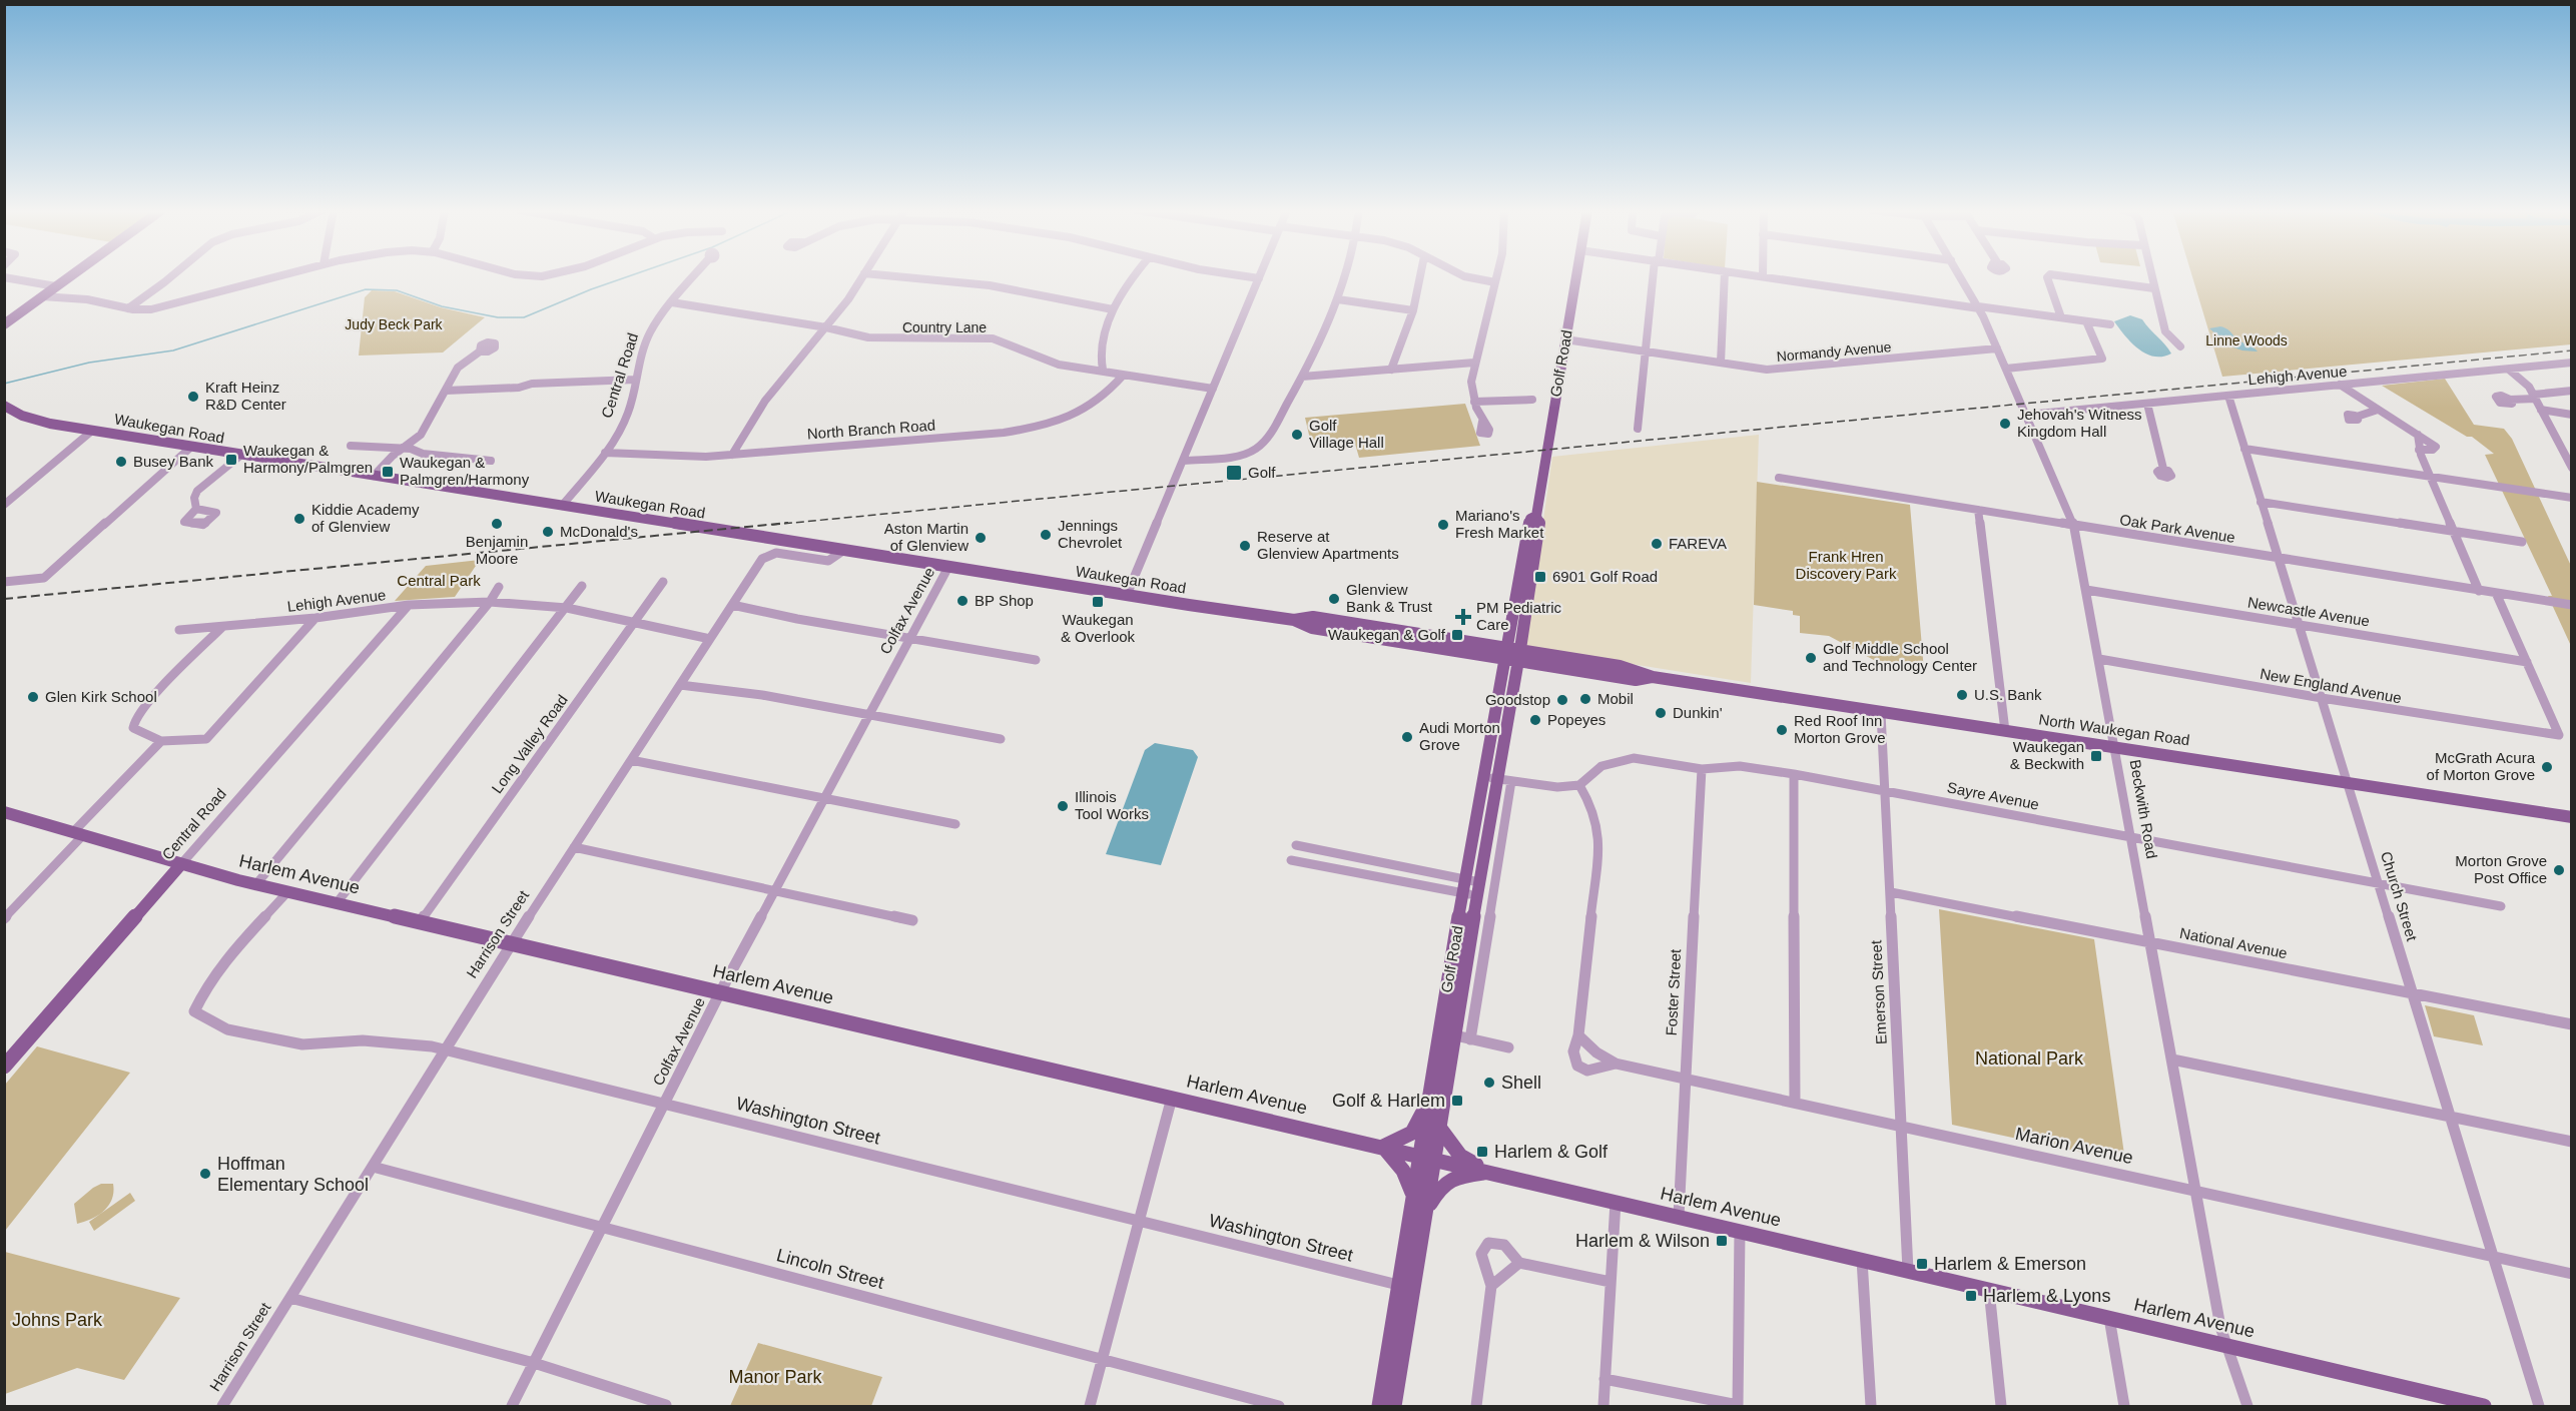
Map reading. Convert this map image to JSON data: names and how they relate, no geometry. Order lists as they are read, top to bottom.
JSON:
{
  "streets": {
    "main road": [
      "Golf Road",
      "Central Road",
      "Waukegan Road",
      "North Waukegan Road",
      "Harlem Avenue"
    ],
    "street": [
      "Country Lane",
      "Normandy Avenue",
      "Lehigh Avenue",
      "North Branch Road",
      "Oak Park Avenue",
      "Colfax Avenue",
      "Newcastle Avenue",
      "New England Avenue",
      "Long Valley Road",
      "Sayre Avenue",
      "Beckwith Road",
      "Church Street",
      "Harrison Street",
      "National Avenue",
      "Foster Street",
      "Emerson Street",
      "Washington Street",
      "Marion Avenue",
      "Lincoln Street"
    ]
  },
  "crossings": [
    ["Country Lane", "Central Road"],
    ["Country Lane", "North Branch Road"],
    ["Normandy Avenue", "Golf Road"],
    ["Normandy Avenue", "Beckwith Road"],
    ["Golf Road", "Waukegan Road"],
    ["Golf Road", "North Waukegan Road"],
    ["Golf Road", "Harlem Avenue"],
    ["Golf Road", "Washington Street"],
    ["Central Road", "Lehigh Avenue"],
    ["Central Road", "Waukegan Road"],
    ["Central Road", "North Branch Road"],
    ["Central Road", "Harlem Avenue"],
    ["Lehigh Avenue", "Long Valley Road"],
    ["Lehigh Avenue", "Beckwith Road"],
    ["Lehigh Avenue", "Church Street"],
    ["Lehigh Avenue", "Harrison Street"],
    ["Waukegan Road", "Colfax Avenue"],
    ["Waukegan Road", "North Waukegan Road"],
    ["Waukegan Road", "Harrison Street"],
    ["Oak Park Avenue", "Beckwith Road"],
    ["Oak Park Avenue", "Church Street"],
    ["Colfax Avenue", "Harlem Avenue"],
    ["Colfax Avenue", "Washington Street"],
    ["Colfax Avenue", "Lincoln Street"],
    ["Newcastle Avenue", "New England Avenue"],
    ["Newcastle Avenue", "Beckwith Road"],
    ["Newcastle Avenue", "Church Street"],
    ["New England Avenue", "Beckwith Road"],
    ["New England Avenue", "Church Street"],
    ["North Waukegan Road", "Beckwith Road"],
    ["North Waukegan Road", "Church Street"],
    ["North Waukegan Road", "Emerson Street"],
    ["Long Valley Road", "Harlem Avenue"],
    ["Sayre Avenue", "Beckwith Road"],
    ["Sayre Avenue", "Church Street"],
    ["Sayre Avenue", "Foster Street"],
    ["Sayre Avenue", "Emerson Street"],
    ["Beckwith Road", "Harlem Avenue"],
    ["Beckwith Road", "National Avenue"],
    ["Beckwith Road", "Marion Avenue"],
    ["Harlem Avenue", "Harrison Street"],
    ["Harlem Avenue", "Foster Street"],
    ["Harlem Avenue", "Emerson Street"],
    ["Harlem Avenue", "Washington Street"],
    ["Church Street", "National Avenue"],
    ["Church Street", "Marion Avenue"],
    ["Harrison Street", "Washington Street"],
    ["Harrison Street", "Lincoln Street"],
    ["National Avenue", "Emerson Street"],
    ["Foster Street", "Marion Avenue"],
    ["Emerson Street", "Marion Avenue"]
  ],
  "parks": [
    "Judy Beck Park",
    "Linne Woods",
    "Frank Hren Discovery Park",
    "Central Park",
    "National Park",
    "Johns Park",
    "Manor Park"
  ],
  "places": {
    "other": [
      "Kraft Heinz R&D Center",
      "Jehovah's Witness Kingdom Hall",
      "Golf Village Hall",
      "Busey Bank",
      "Kiddie Academy of Glenview",
      "Benjamin Moore",
      "Mariano's Fresh Market",
      "McDonald's",
      "Jennings Chevrolet",
      "Aston Martin of Glenview",
      "FAREVA",
      "Reserve at Glenview Apartments",
      "Glenview Bank & Trust",
      "BP Shop",
      "Golf Middle School and Technology Center",
      "U.S. Bank",
      "Glen Kirk School",
      "Mobil",
      "Goodstop",
      "Dunkin'",
      "Popeyes",
      "Red Roof Inn Morton Grove",
      "Audi Morton Grove",
      "McGrath Acura of Morton Grove",
      "Illinois Tool Works",
      "Morton Grove Post Office",
      "Shell",
      "Hoffman Elementary School"
    ],
    "transit": [
      "Waukegan & Harmony/Palmgren",
      "Waukegan & Palmgren/Harmony",
      "Golf",
      "6901 Golf Road",
      "Waukegan & Overlook",
      "Waukegan & Golf",
      "Waukegan & Beckwith",
      "Golf & Harlem",
      "Harlem & Golf",
      "Harlem & Wilson",
      "Harlem & Emerson",
      "Harlem & Lyons"
    ],
    "health": ["PM Pediatric Care"]
  }
}
